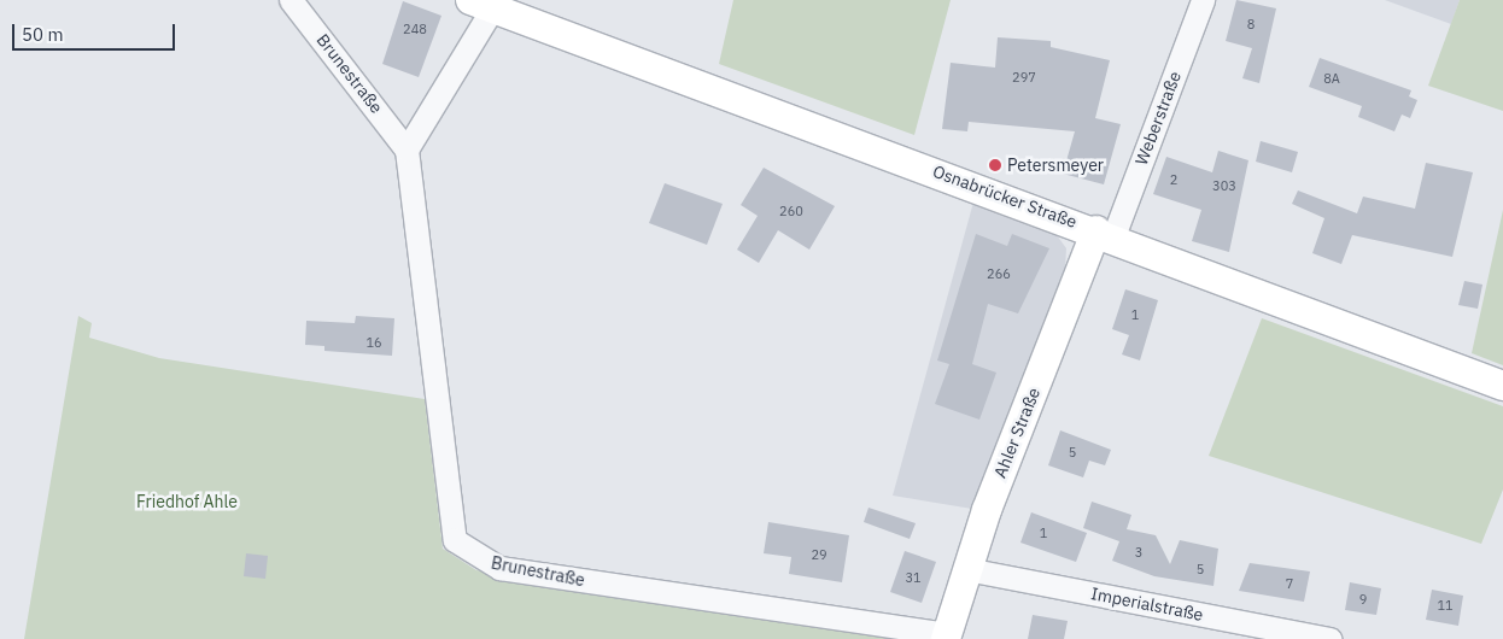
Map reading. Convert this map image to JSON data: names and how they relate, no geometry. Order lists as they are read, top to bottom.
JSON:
{
  "streets": {
    "main road": ["Osnabrücker Straße", "Ahler Straße"],
    "street": ["Brunestraße", "Weberstraße", "Imperialstraße"]
  },
  "crossings": [
    ["Brunestraße", "Ahler Straße"],
    ["Weberstraße", "Osnabrücker Straße"],
    ["Weberstraße", "Ahler Straße"],
    ["Osnabrücker Straße", "Ahler Straße"],
    ["Ahler Straße", "Imperialstraße"]
  ],
  "parks": ["Friedhof Ahle"],
  "places": ["Petersmeyer"],
  "house_numbers": [
    "8",
    "248",
    "297",
    "8A",
    "2",
    "303",
    "260",
    "266",
    "1",
    "16",
    "5",
    "1",
    "3",
    "29",
    "5",
    "31",
    "7",
    "9",
    "11"
  ],
  "scale_bar": "50 m"
}
